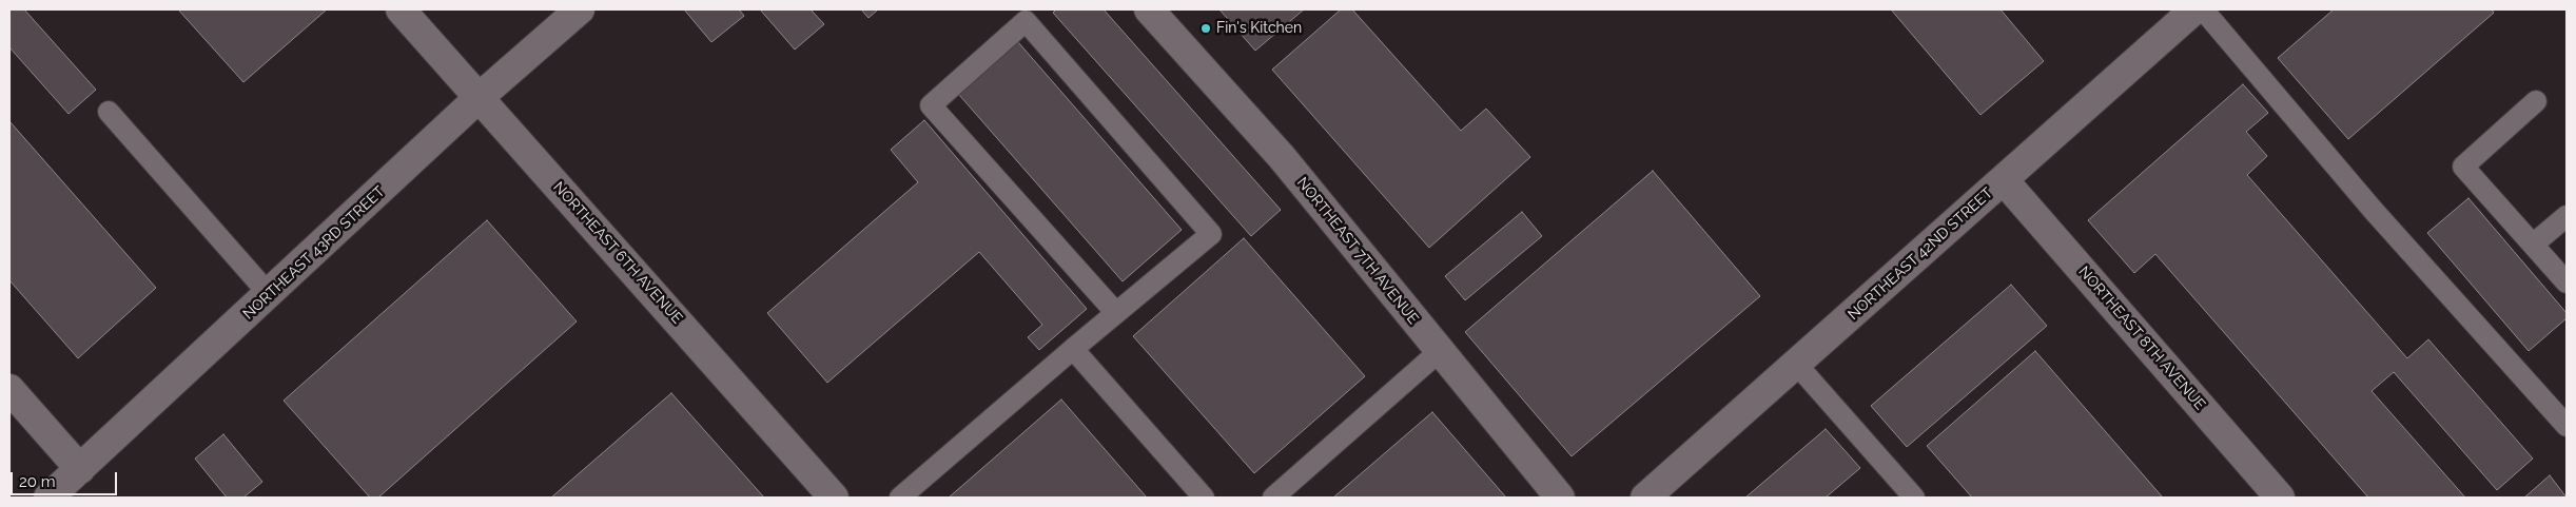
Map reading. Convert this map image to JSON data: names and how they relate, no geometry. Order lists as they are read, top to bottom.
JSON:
{
  "streets": {
    "street": [
      "NORTHEAST 7TH AVENUE",
      "NORTHEAST 43RD STREET",
      "NORTHEAST 6TH AVENUE",
      "NORTHEAST 42ND STREET",
      "NORTHEAST 8TH AVENUE"
    ]
  },
  "crossings": [
    ["NORTHEAST 43RD STREET", "NORTHEAST 6TH AVENUE"],
    ["NORTHEAST 42ND STREET", "NORTHEAST 8TH AVENUE"]
  ],
  "places": ["Fin's Kitchen"],
  "scale_bar": "20 m"
}
